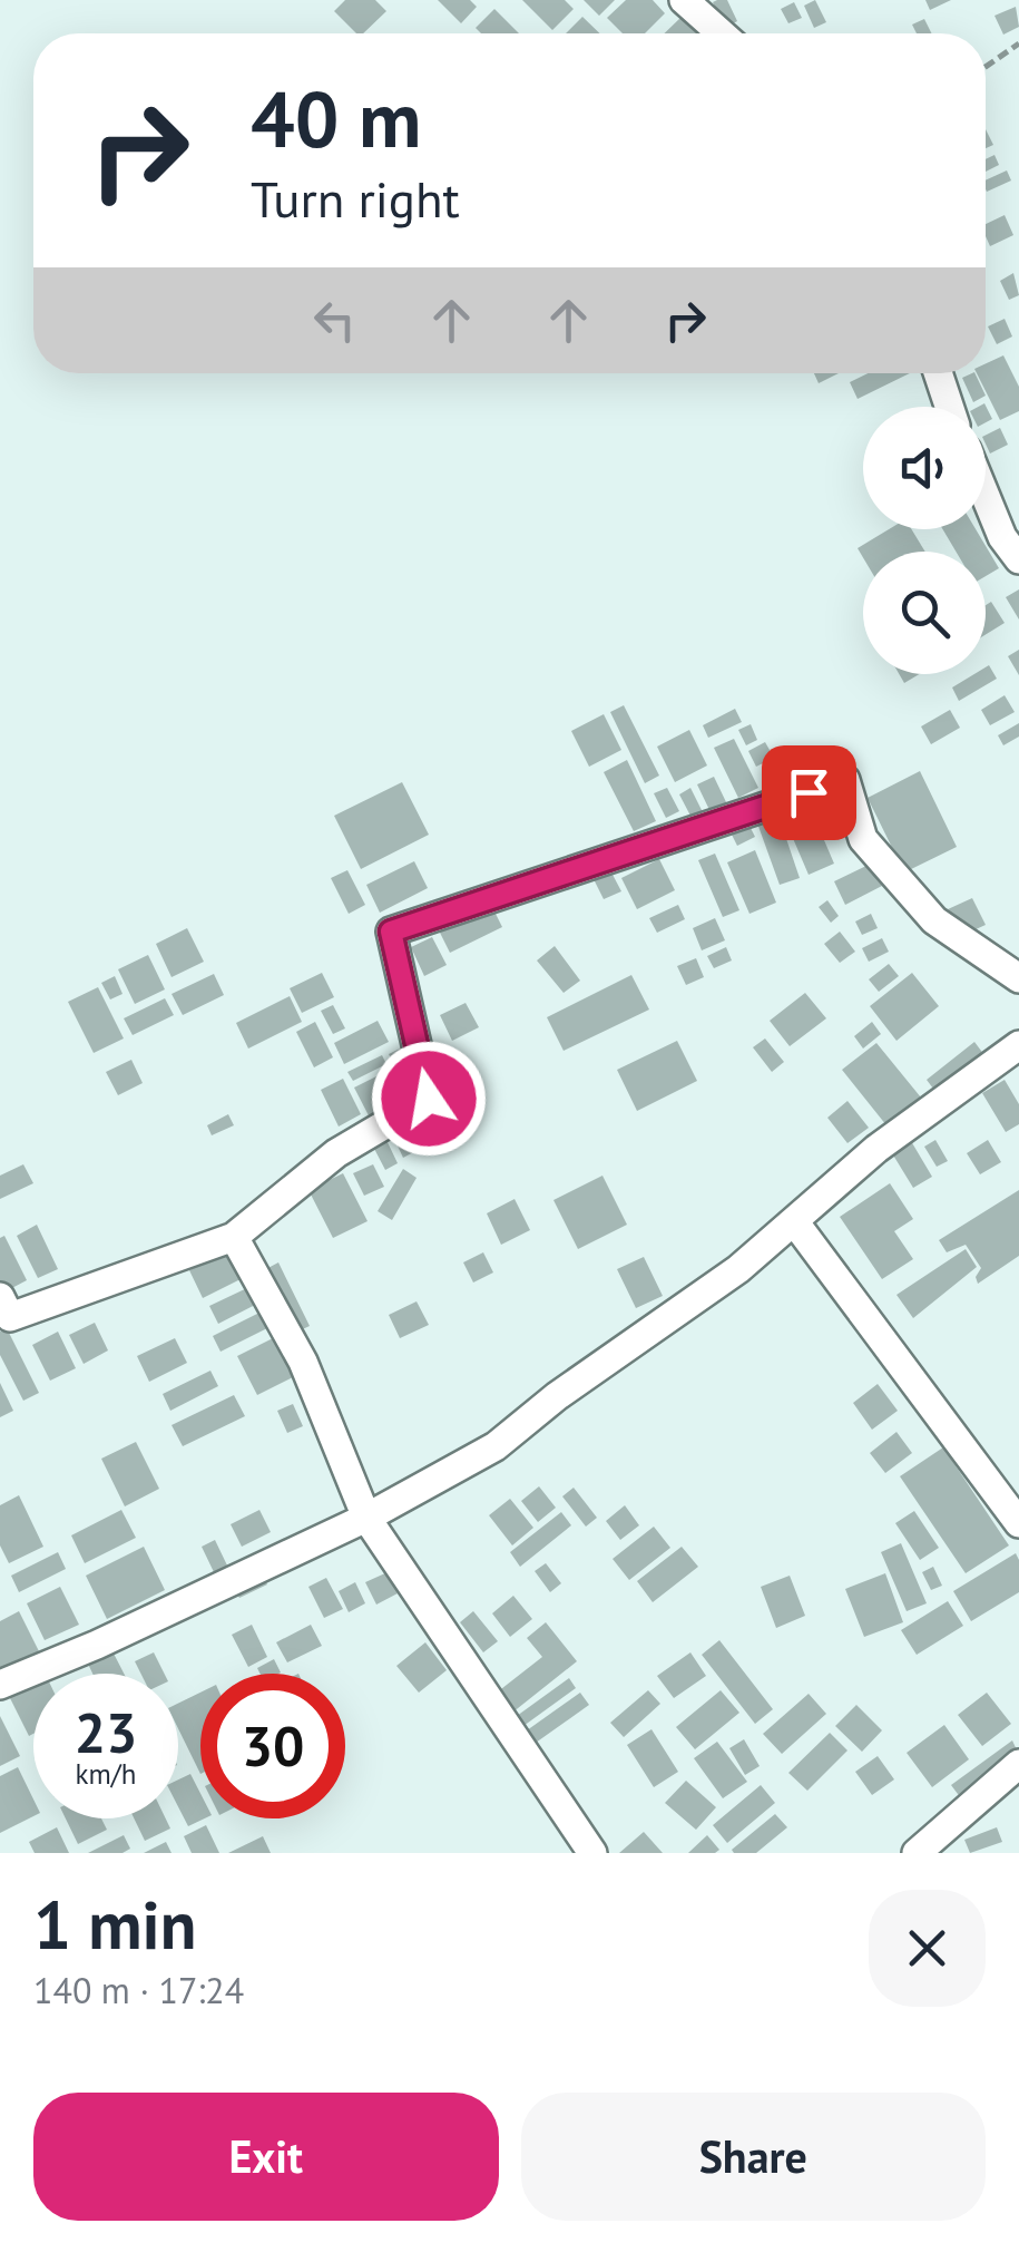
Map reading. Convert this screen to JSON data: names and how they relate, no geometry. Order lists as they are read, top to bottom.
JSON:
{
  "page": {
    "turn": ["40 m", "Turn right"],
    "speed": "23 km/h",
    "limit": "30",
    "heading": ["1 min", "140 m · 17:24"],
    "buttons": ["Exit", "Share"]
  }
}
